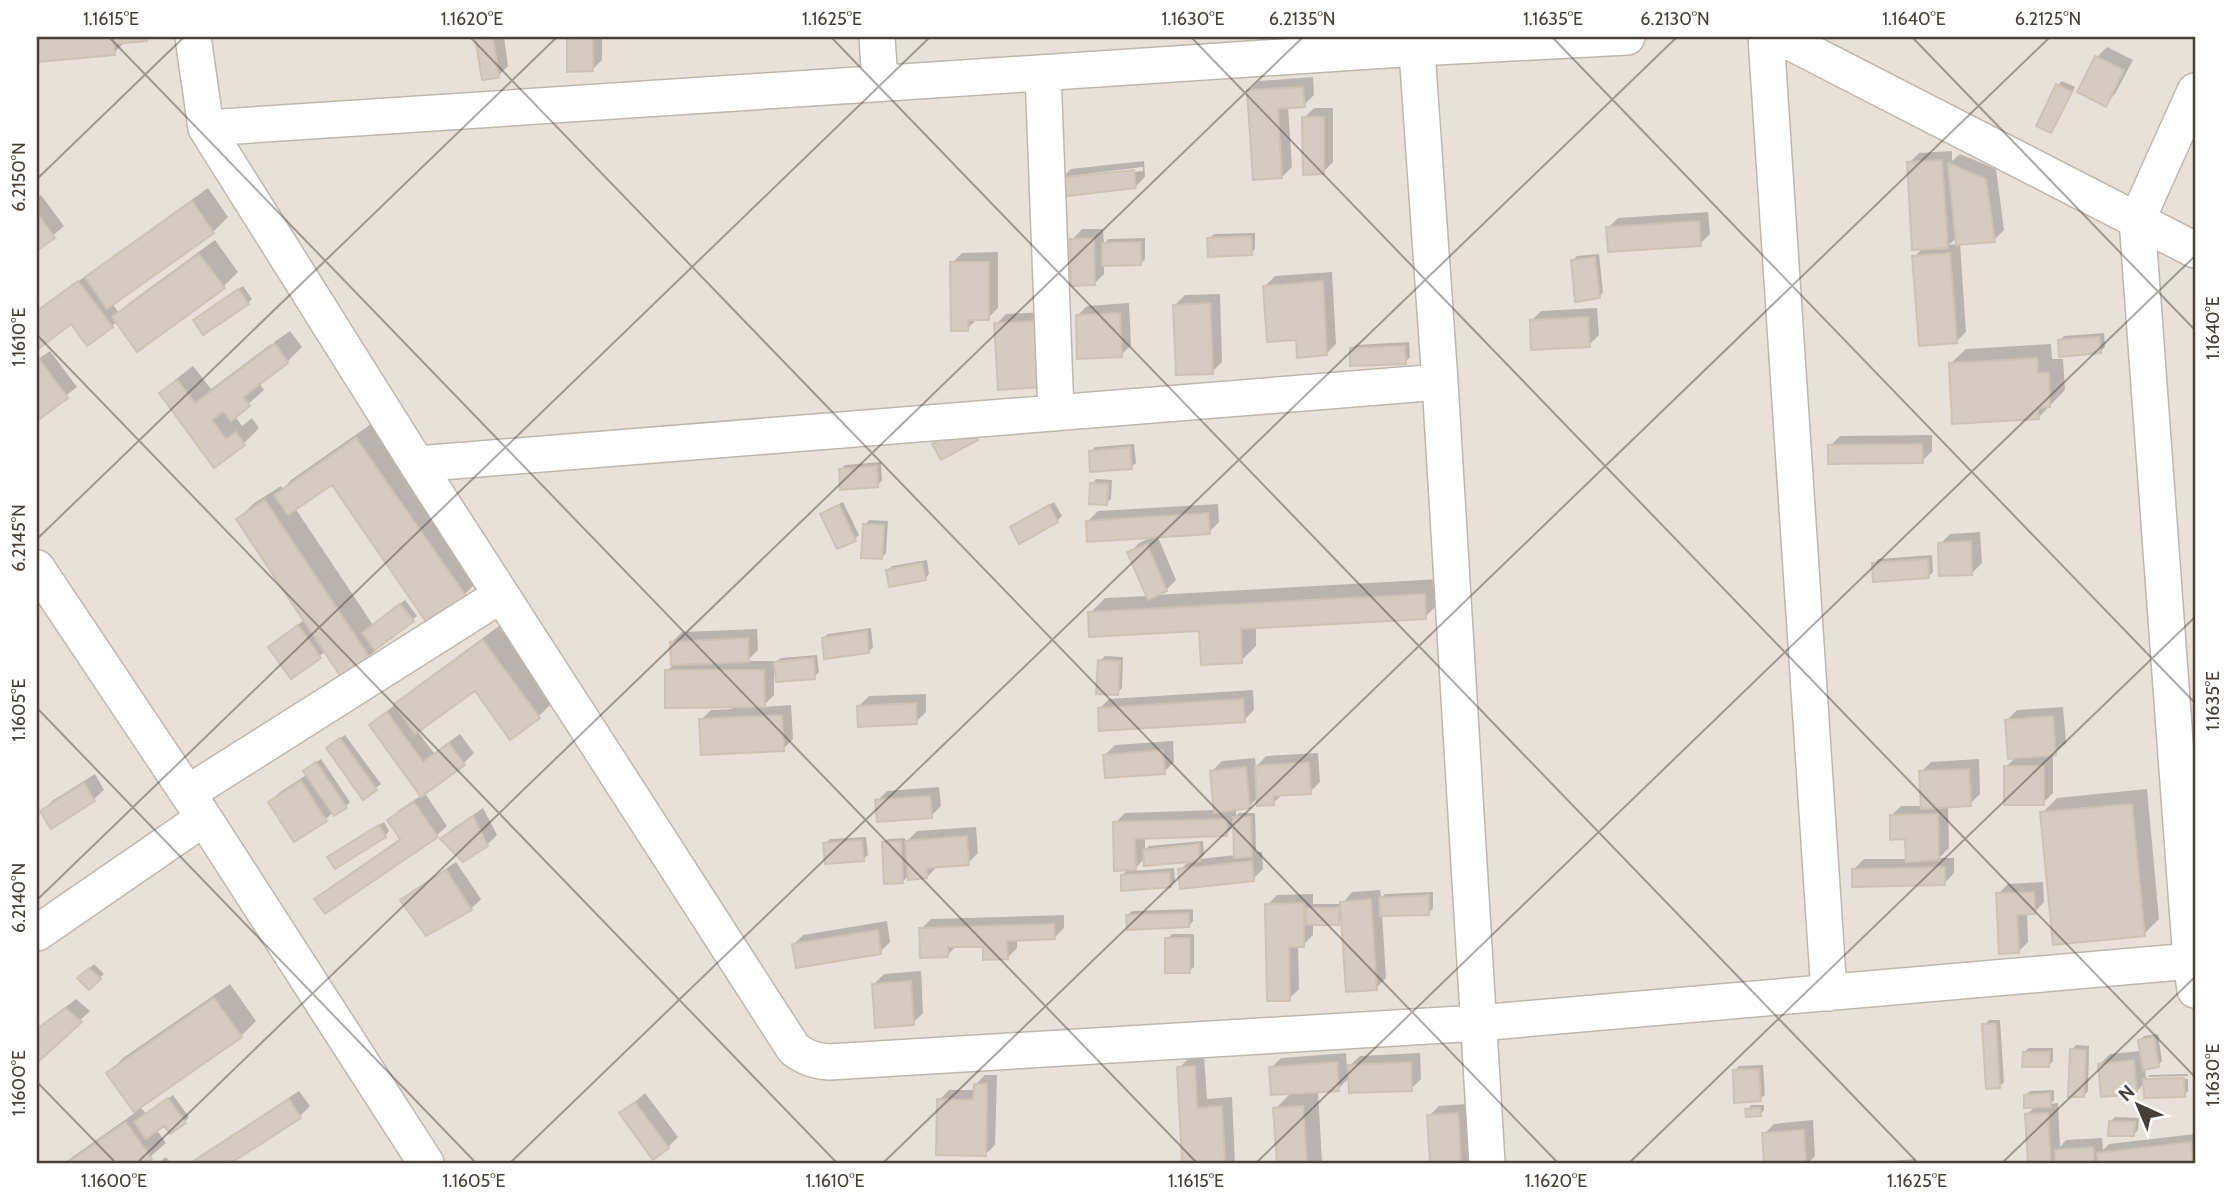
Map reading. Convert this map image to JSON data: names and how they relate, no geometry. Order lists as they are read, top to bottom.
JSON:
{
  "north": "top left",
  "coordinates": [
    "1.1615°E",
    "1.1620°E",
    "1.1625°E",
    "1.1630°E",
    "6.2135°N",
    "1.1635°E",
    "6.2130°N",
    "1.1640°E",
    "6.2125°N",
    "6.2150°N",
    "1.1610°E",
    "6.2145°N",
    "1.1605°E",
    "6.2140°N",
    "1.1600°E"
  ]
}
